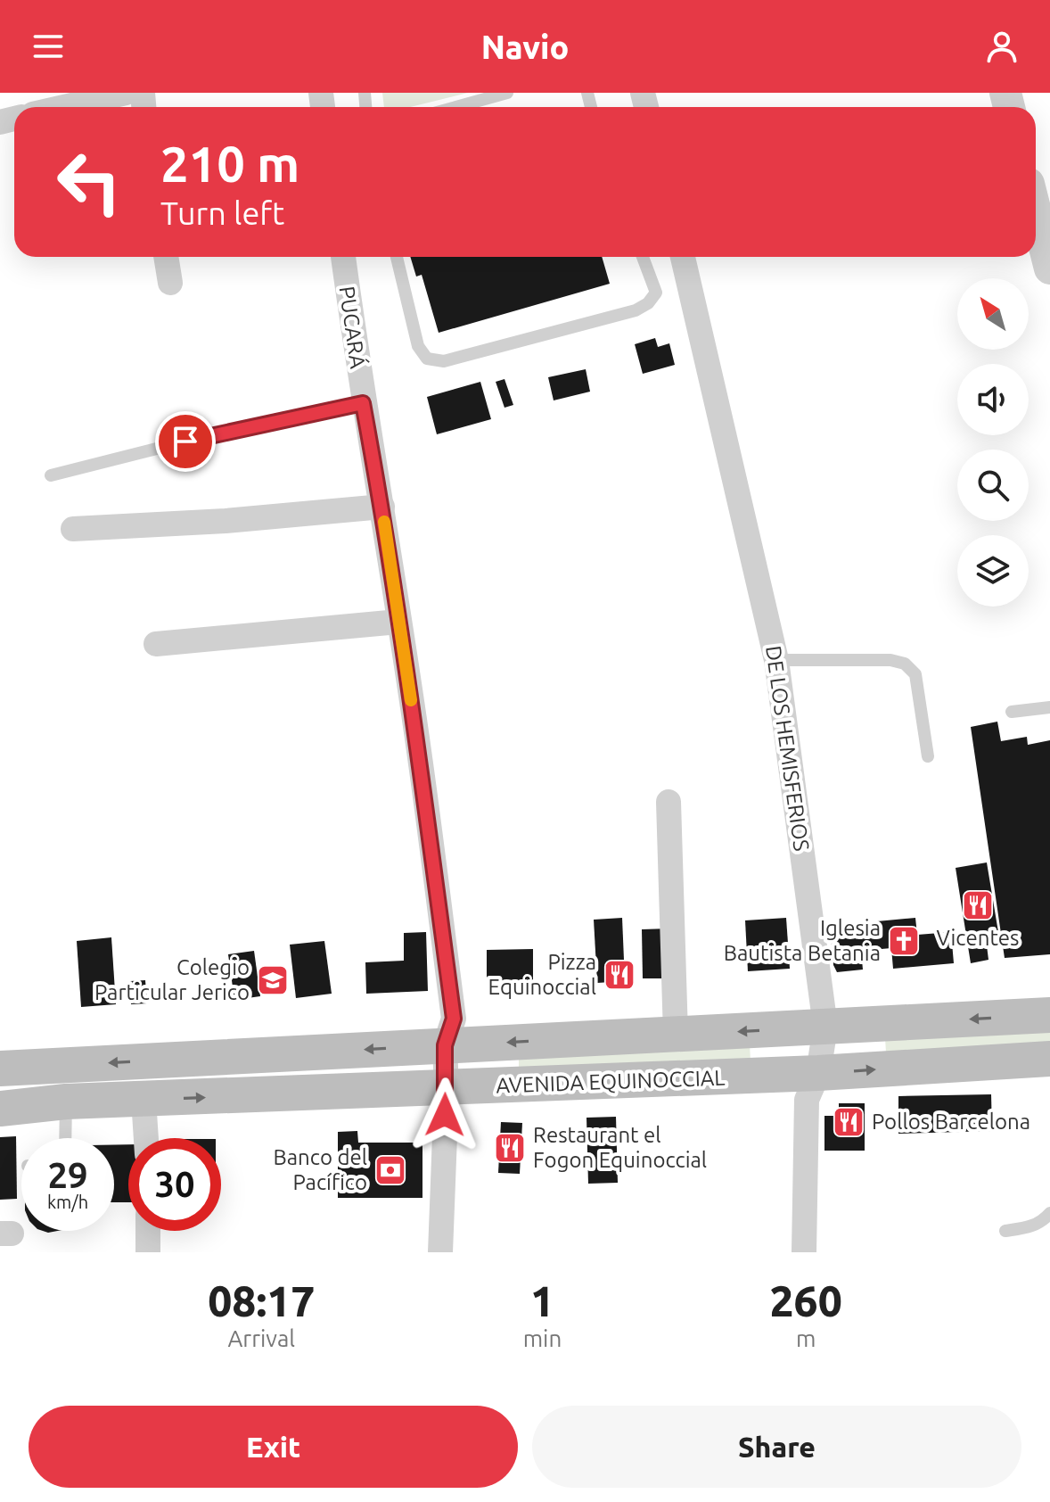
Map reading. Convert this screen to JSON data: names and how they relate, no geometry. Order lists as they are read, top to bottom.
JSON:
{
  "streets": {
    "main road": ["AVENIDA EQUINOCCIAL"],
    "street": ["PUCARÁ", "DE LOS HEMISFERIOS"]
  },
  "crossings": [
    ["PUCARÁ", "AVENIDA EQUINOCCIAL"],
    ["DE LOS HEMISFERIOS", "AVENIDA EQUINOCCIAL"]
  ],
  "places": {
    "restaurant": [
      "Vicentes",
      "Pizza Equinoccial",
      "Pollos Barcelona",
      "Restaurant el Fogon Equinoccial"
    ],
    "church": ["Iglesia Bautista Betania"],
    "school or university": ["Colegio Particular Jerico"],
    "bank": ["Banco del Pacífico"]
  },
  "north": "top left",
  "page": {
    "header": "Navio",
    "turn": ["210 m", "Turn left"],
    "speed": "29 km/h",
    "limit": "30",
    "eta": [
      "08:17",
      "Arrival",
      "1",
      "min",
      "260",
      "m"
    ],
    "buttons": ["Exit", "Share"]
  }
}
